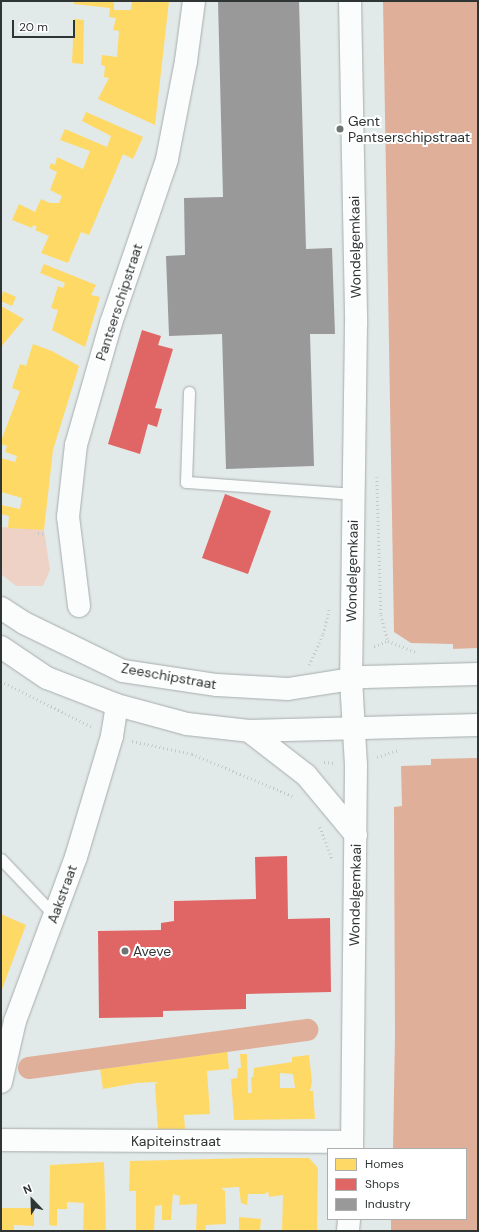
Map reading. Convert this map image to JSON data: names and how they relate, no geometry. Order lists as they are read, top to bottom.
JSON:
{
  "streets": {
    "main road": [
      "Wondelgemkaai",
      "Pantserschipstraat",
      "Zeeschipstraat",
      "Aakstraat",
      "Kapiteinstraat"
    ]
  },
  "crossings": [
    ["Wondelgemkaai", "Zeeschipstraat"],
    ["Wondelgemkaai", "Kapiteinstraat"]
  ],
  "places": ["Gent Pantserschipstraat", "Aveve"],
  "legend": ["Homes", "Shops", "Industry"],
  "scale_bar": "20 m",
  "north": "top left"
}
